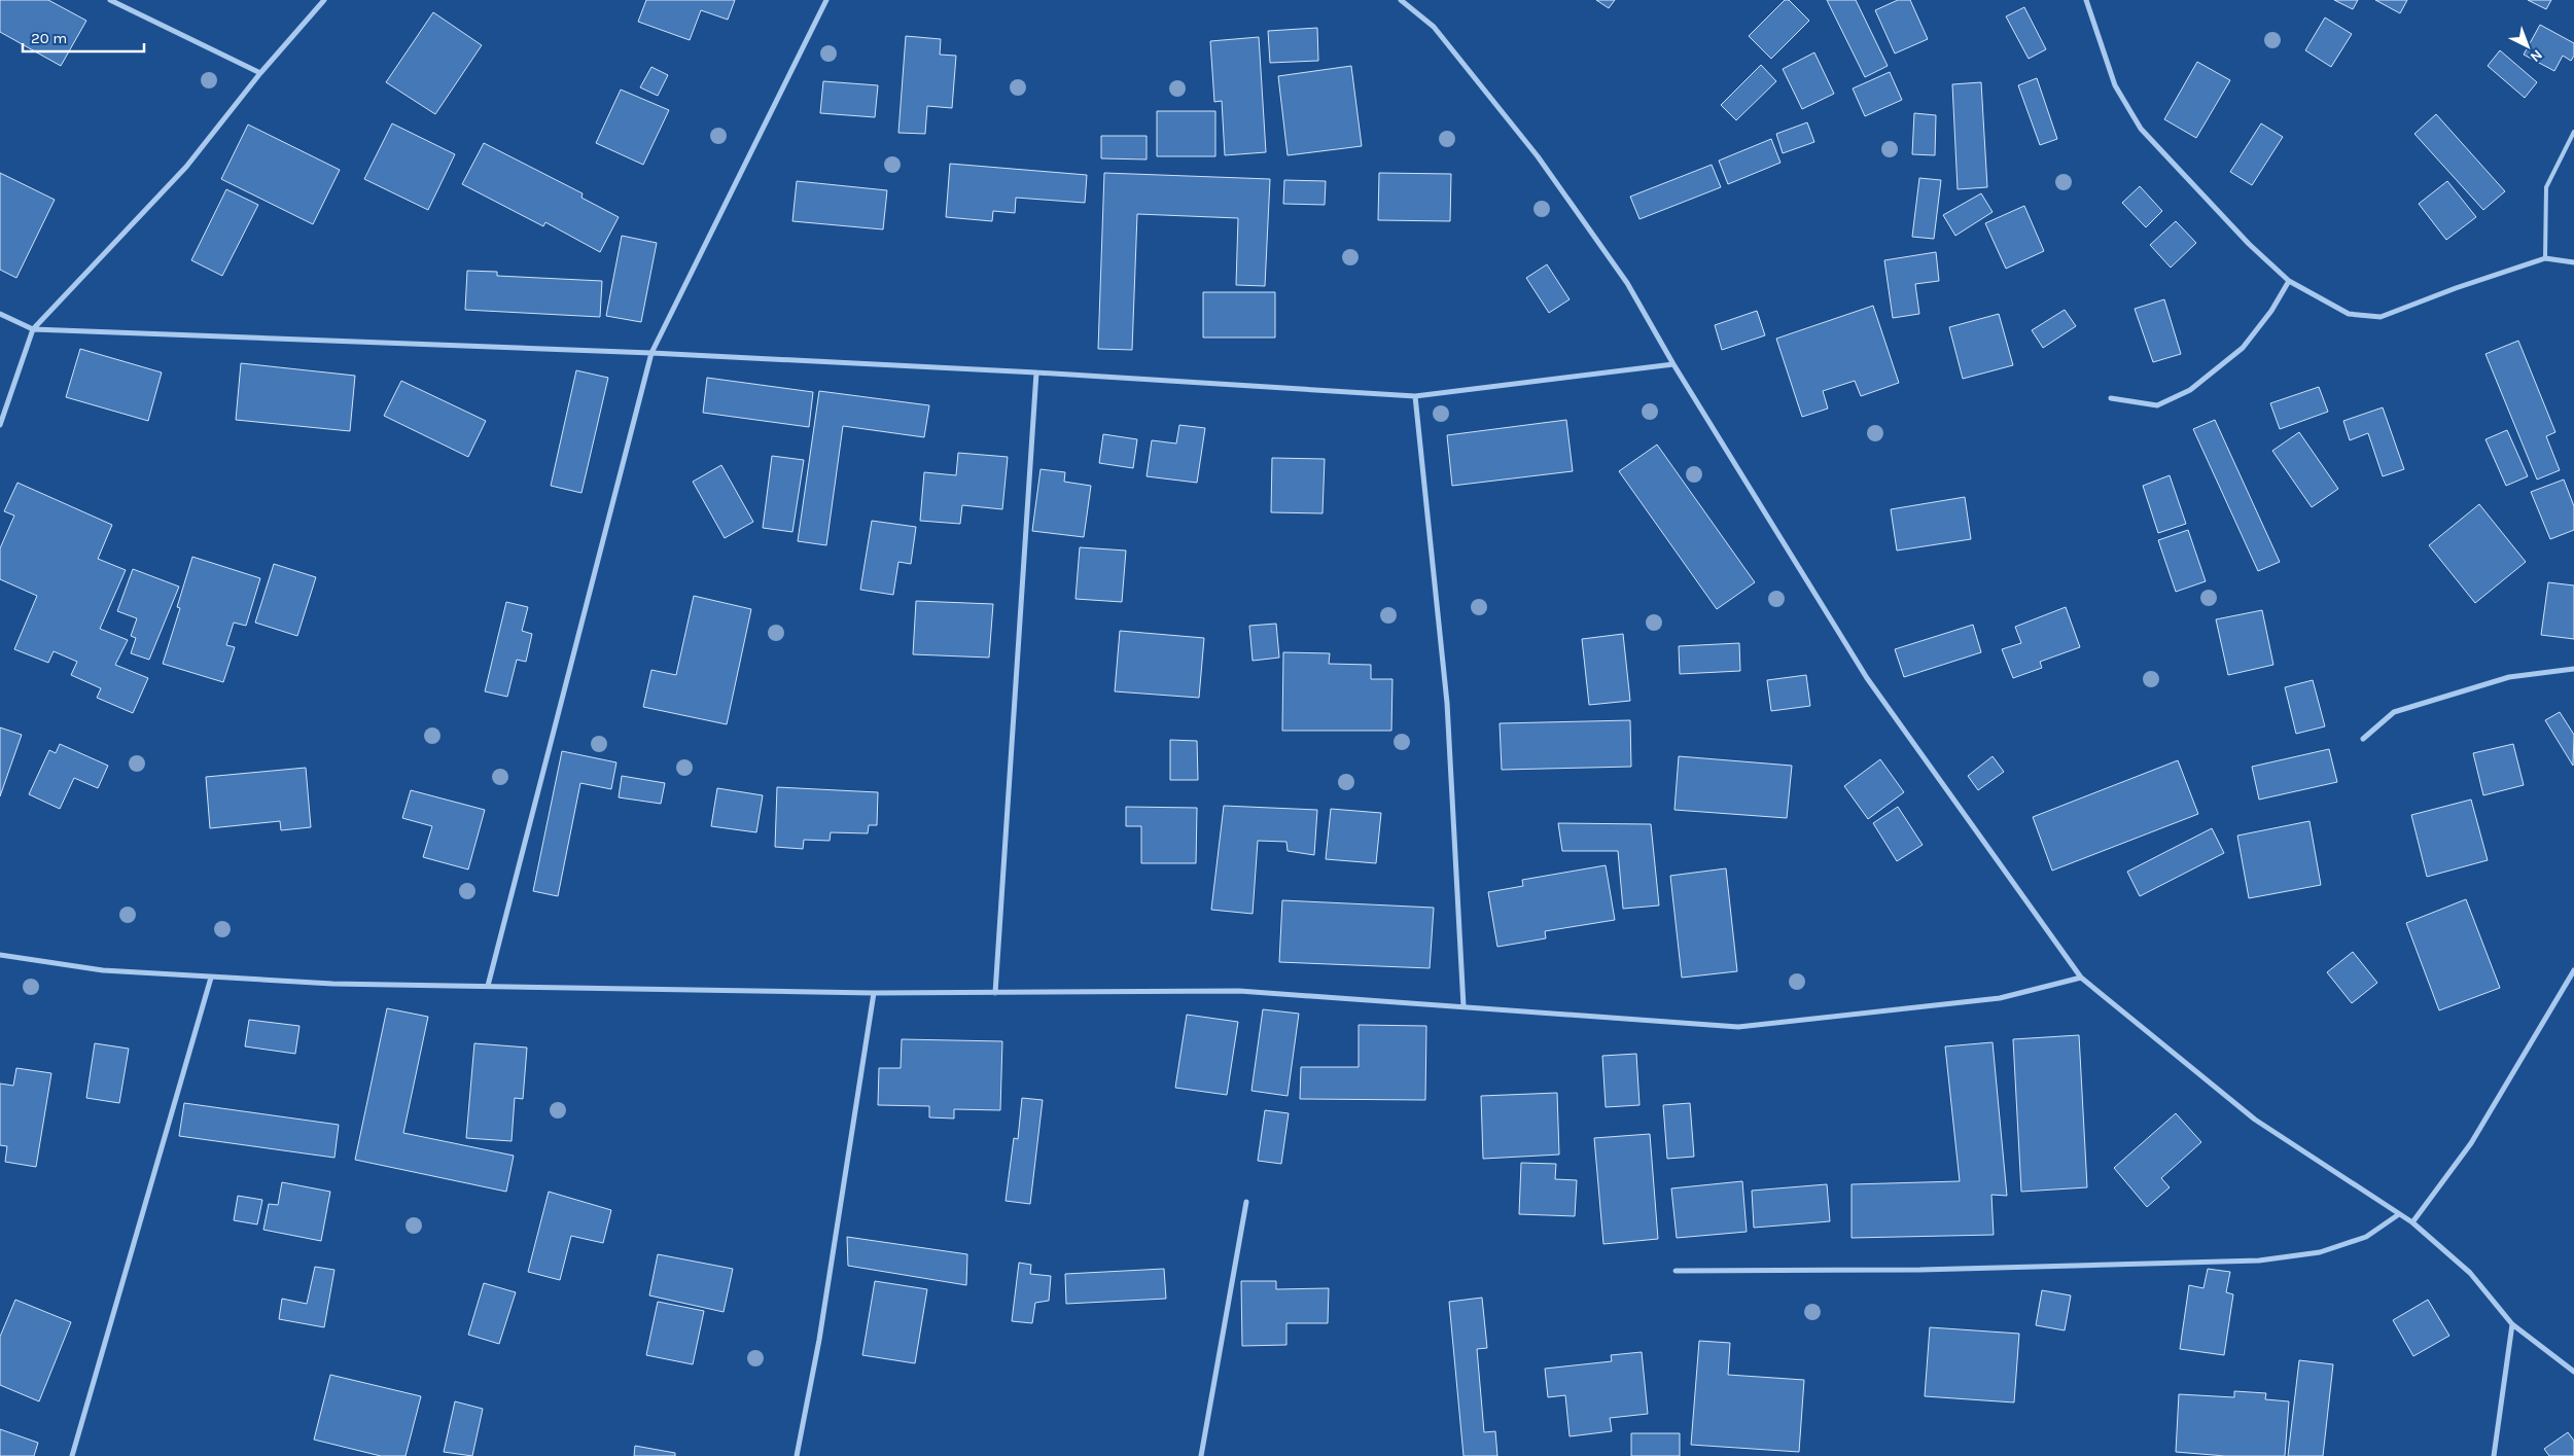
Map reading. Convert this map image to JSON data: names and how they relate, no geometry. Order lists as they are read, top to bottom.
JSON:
{
  "scale_bar": "20 m",
  "north": "bottom right"
}
